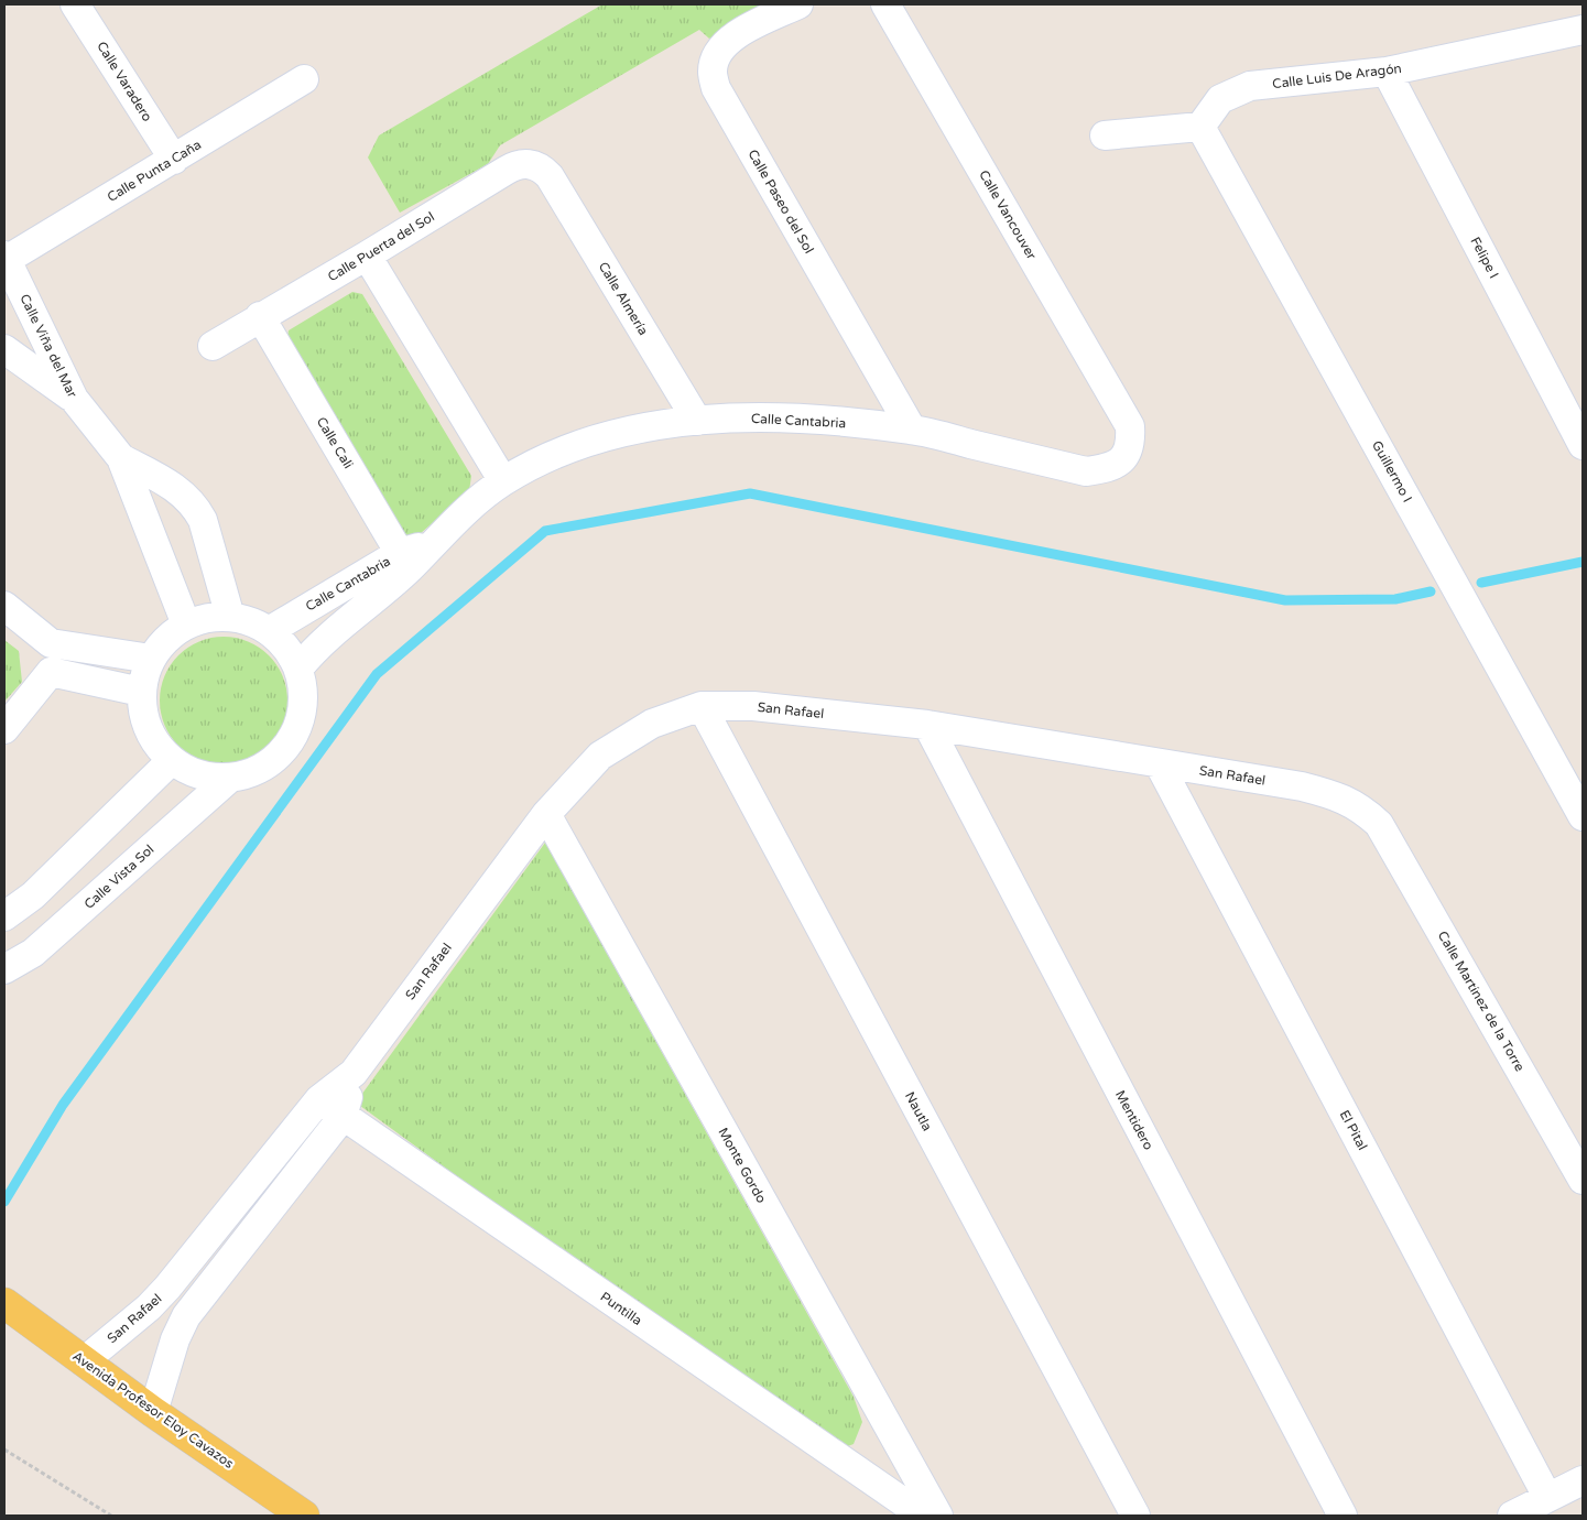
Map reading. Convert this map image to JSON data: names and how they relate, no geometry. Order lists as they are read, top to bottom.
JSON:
{
  "streets": {
    "main road": ["Avenida Profesor Eloy Cavazos"],
    "street": [
      "Calle Luis De Aragón",
      "Calle Varadero",
      "Calle Punta Caña",
      "Calle Paseo del Sol",
      "Calle Vancouver",
      "Calle Puerta del Sol",
      "Felipe I",
      "Calle Almería",
      "Calle Viña del Mar",
      "Calle Cantabria",
      "Calle Cali",
      "Guillermo I",
      "San Rafael",
      "Calle Vista Sol",
      "Calle Martínez de la Torre",
      "Nautla",
      "Mentidero",
      "El Pital",
      "Monte Gordo",
      "Puntilla"
    ]
  },
  "crossings": [
    ["Calle Luis De Aragón", "Felipe I"],
    ["Calle Luis De Aragón", "Guillermo I"],
    ["Calle Varadero", "Calle Punta Caña"],
    ["Calle Punta Caña", "Calle Viña del Mar"],
    ["Calle Paseo del Sol", "Calle Cantabria"],
    ["Calle Vancouver", "Calle Cantabria"],
    ["Calle Puerta del Sol", "Calle Almería"],
    ["Calle Puerta del Sol", "Calle Cali"],
    ["Calle Almería", "Calle Cantabria"],
    ["Calle Viña del Mar", "Calle Cantabria"],
    ["Calle Viña del Mar", "Calle Vista Sol"],
    ["Calle Cantabria", "Calle Cali"],
    ["Calle Cantabria", "Calle Vista Sol"],
    ["San Rafael", "Calle Martínez de la Torre"],
    ["San Rafael", "Nautla"],
    ["San Rafael", "Mentidero"],
    ["San Rafael", "El Pital"],
    ["San Rafael", "Monte Gordo"],
    ["San Rafael", "Puntilla"],
    ["San Rafael", "Avenida Profesor Eloy Cavazos"]
  ]
}
